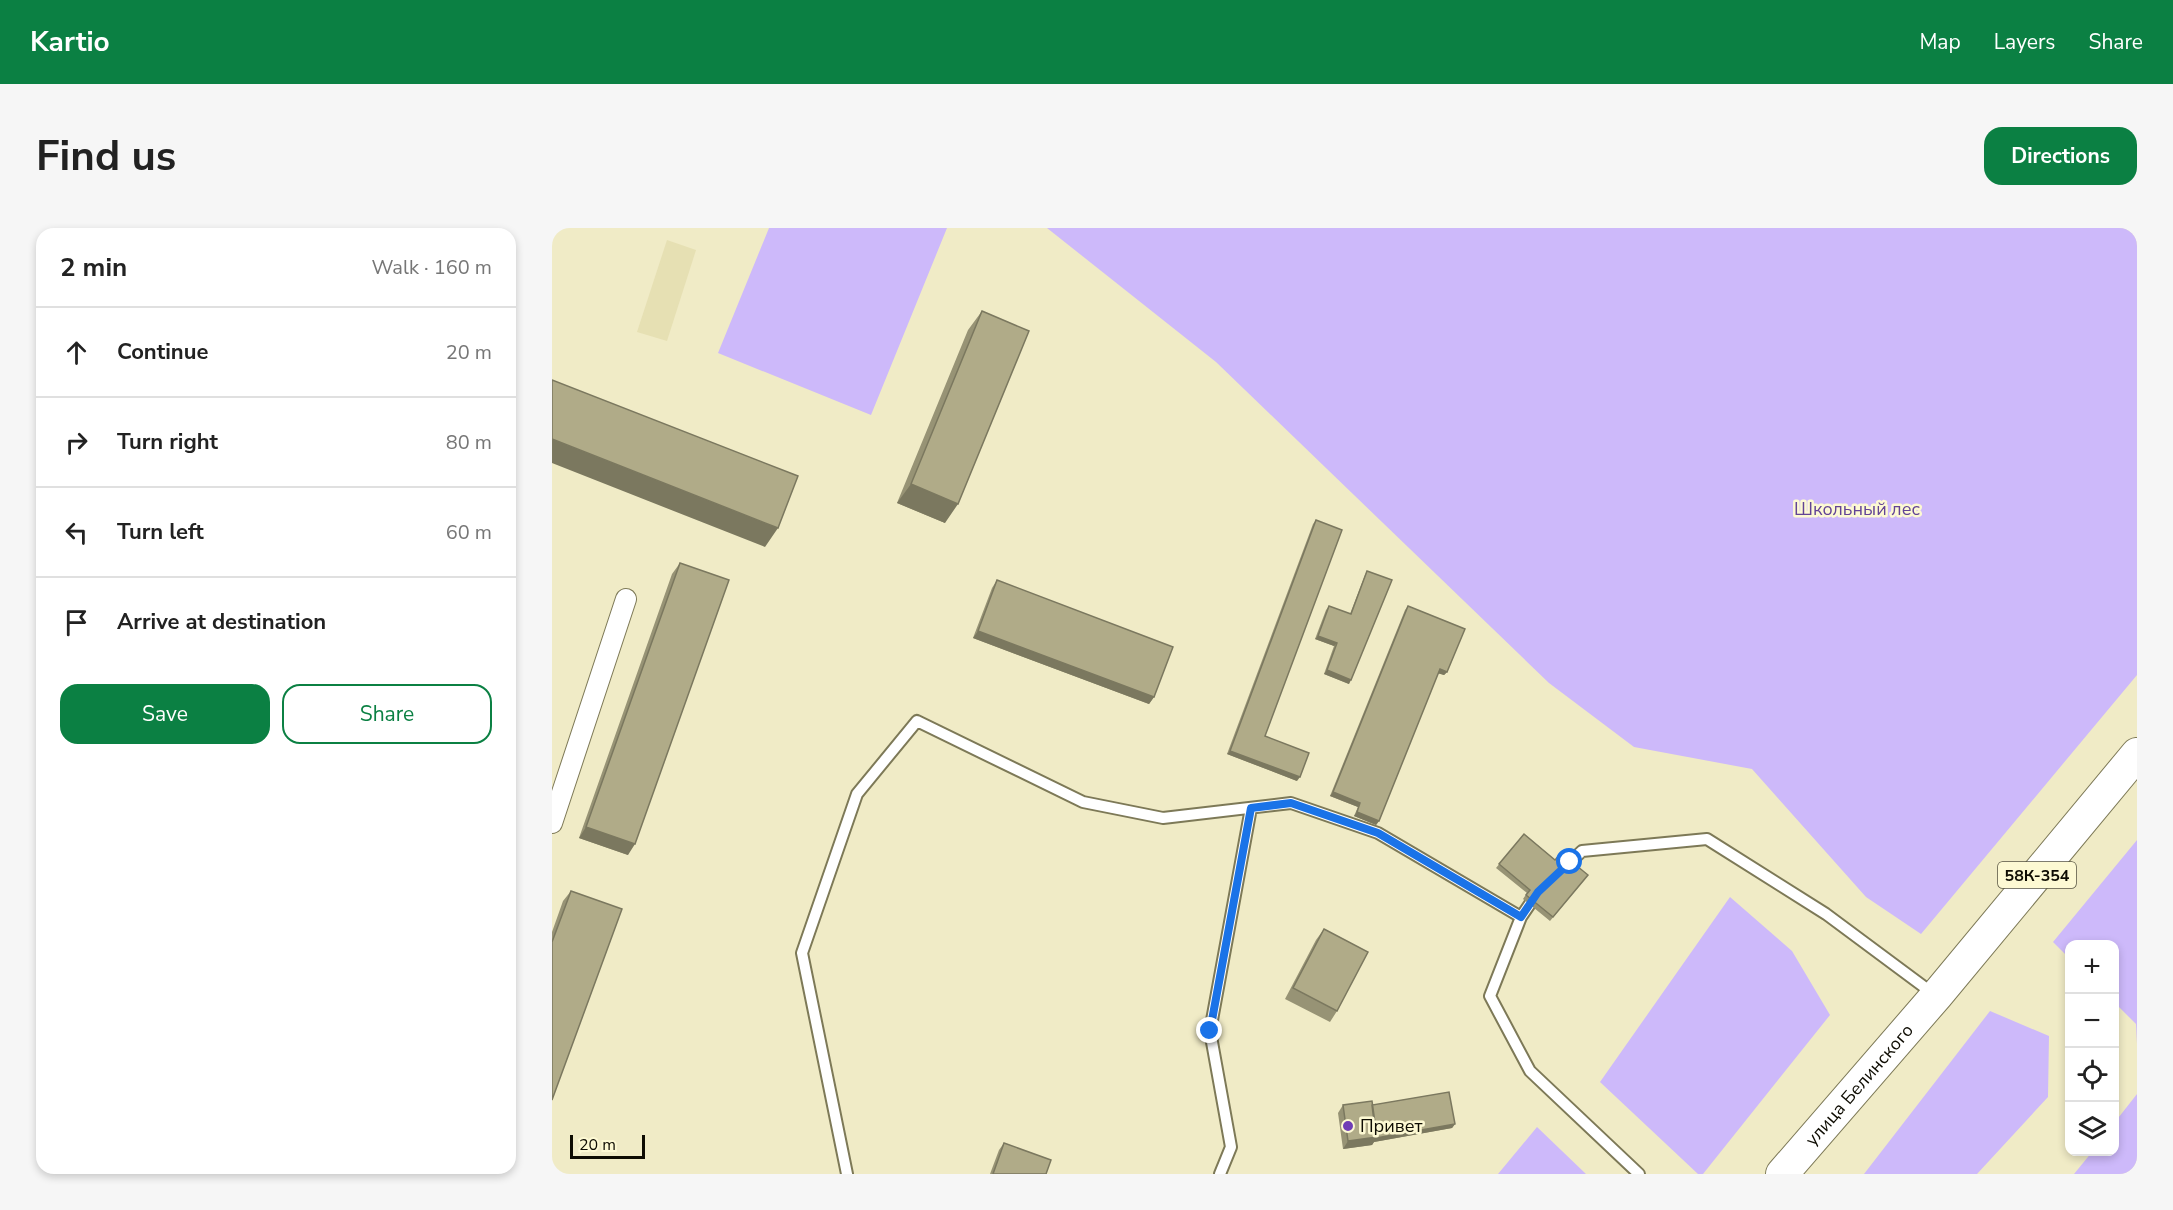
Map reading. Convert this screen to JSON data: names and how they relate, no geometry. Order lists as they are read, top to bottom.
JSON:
{
  "streets": {
    "main road": ["58К-354", "улица Белинского"]
  },
  "crossings": [
    ["58К-354", "улица Белинского"]
  ],
  "parks": ["Школьный лес"],
  "places": ["Привет"],
  "scale_bar": "20 m",
  "page": {
    "header": "Kartio",
    "nav": ["Map", "Layers", "Share"],
    "buttons": [
      "Directions",
      ["Save", "Share"]
    ],
    "title": "Find us",
    "heading": ["2 min", "Walk · 160 m"],
    "list": [
      ["Continue", "20 m"],
      ["Turn right", "80 m"],
      ["Turn left", "60 m"],
      "Arrive at destination"
    ],
    "map_buttons": ["+", "−"],
    "scale": "20 m"
  }
}
